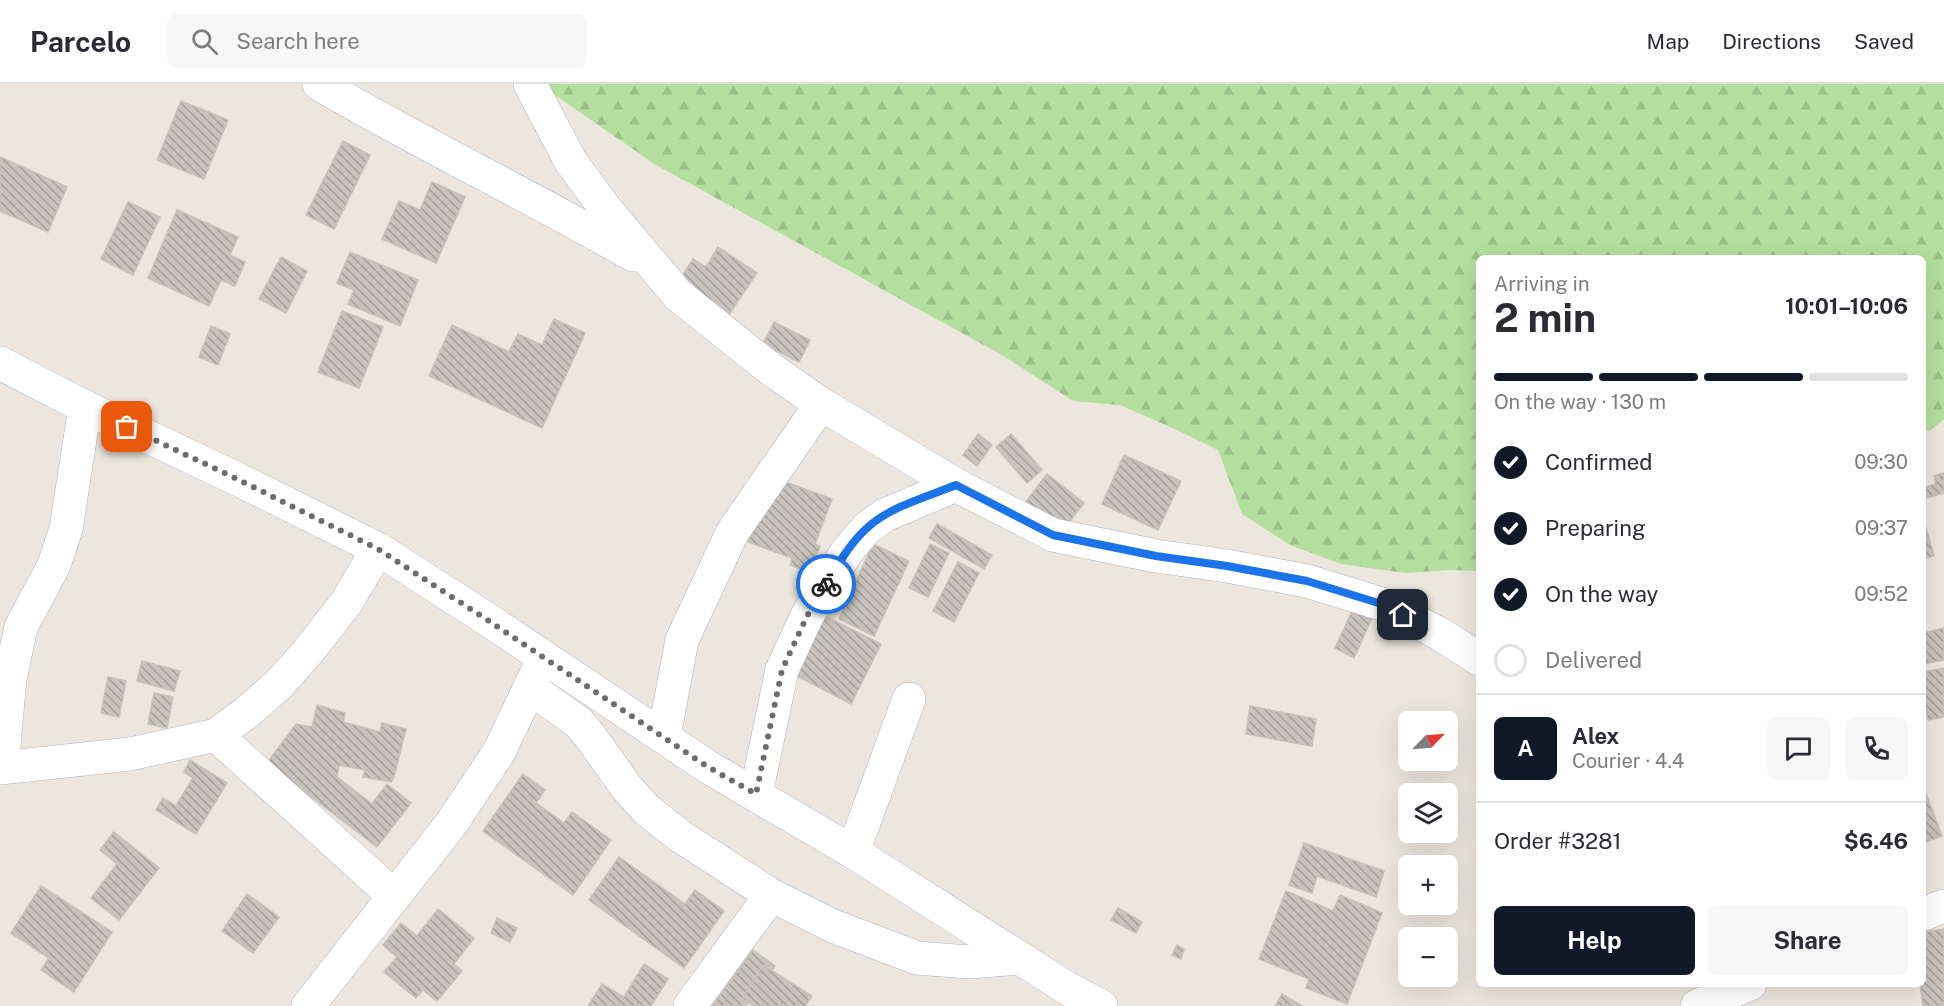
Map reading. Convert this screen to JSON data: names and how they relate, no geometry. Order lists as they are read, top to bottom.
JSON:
{
  "north": "top right",
  "page": {
    "header": "Parcelo",
    "search": "Search here",
    "nav": ["Map", "Directions", "Saved"],
    "heading": ["2 min", "Arriving in", "10:01–10:06"],
    "panel": [
      "Alex",
      "Courier · 4.4",
      "Order #3281",
      "$6.46"
    ],
    "bar": "On the way · 130 m",
    "list": [
      ["Confirmed", "09:30"],
      ["Preparing", "09:37"],
      ["On the way", "09:52"],
      "Delivered"
    ],
    "map_buttons": ["+", "−"],
    "round": "A",
    "buttons": ["Help", "Share"]
  }
}
